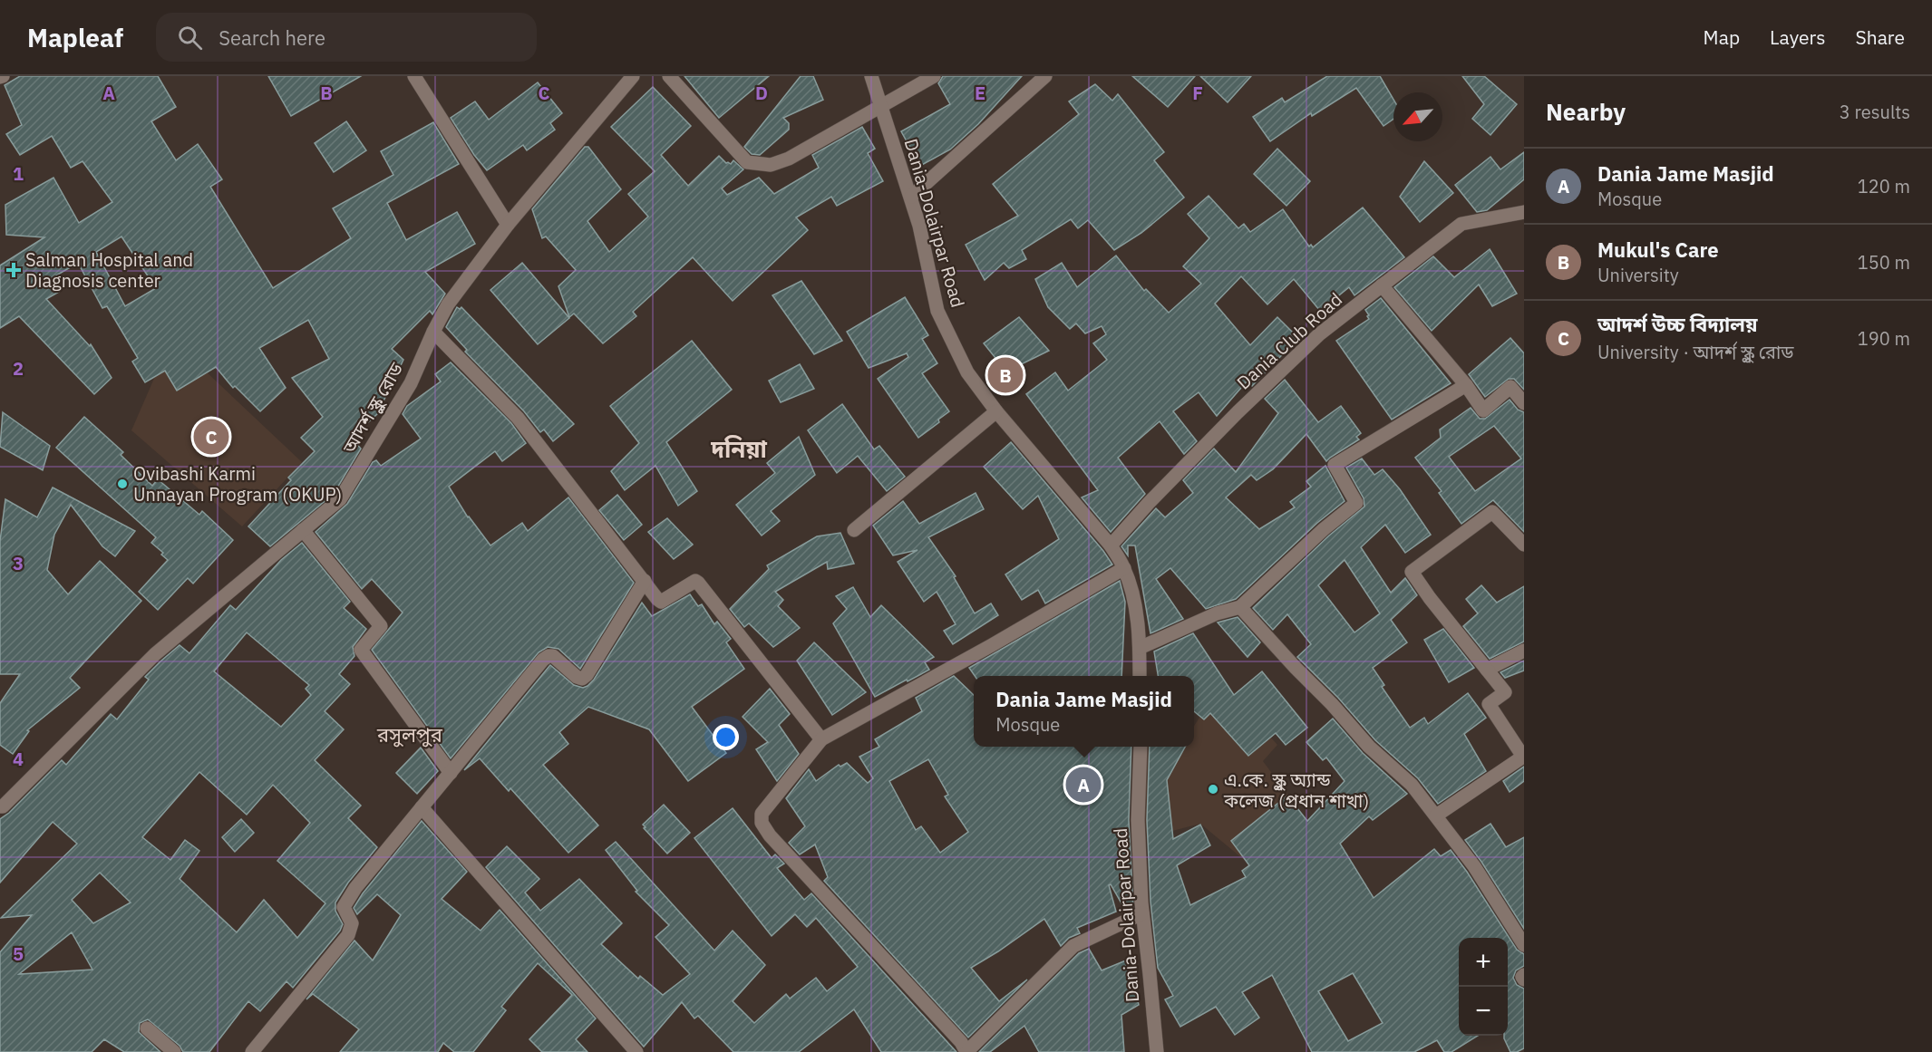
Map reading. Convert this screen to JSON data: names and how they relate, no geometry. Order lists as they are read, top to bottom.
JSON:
{
  "streets": {
    "street": ["Dania-Dolairpar Road", "Dania Club Road", "আদর্শ স্কুল রোড"]
  },
  "crossings": [
    ["Dania-Dolairpar Road", "Dania Club Road"]
  ],
  "districts": ["দনিয়া", "রসুলপুর"],
  "places": {
    "health": ["Salman Hospital and Diagnosis center"],
    "other": ["Ovibashi Karmi Unnayan Program (OKUP)", "এ.কে. স্কুল অ্যান্ড কলেজ (প্রধান শাখা)"]
  },
  "north": "bottom left",
  "page": {
    "header": "Mapleaf",
    "search": "Search here",
    "nav": ["Map", "Layers", "Share"],
    "heading": ["Nearby", "3 results"],
    "list": [
      {
        "mark": "A",
        "name": "Dania Jame Masjid",
        "note": "Mosque",
        "value": "120 m"
      },
      {
        "mark": "B",
        "name": "Mukul's Care",
        "note": "University",
        "value": "150 m"
      },
      {
        "mark": "C",
        "name": "আদর্শ উচ্চ বিদ্যালয়",
        "note": "University · আদর্শ স্কুল রোড",
        "value": "190 m"
      }
    ],
    "pins": ["B", "C", "A"],
    "popup": ["Dania Jame Masjid", "Mosque"],
    "map_buttons": ["+", "−"]
  },
  "grid": {
    "columns": [
      "A",
      "B",
      "C",
      "D",
      "E",
      "F"
    ],
    "rows": [
      "1",
      "2",
      "3",
      "4",
      "5"
    ]
  }
}
